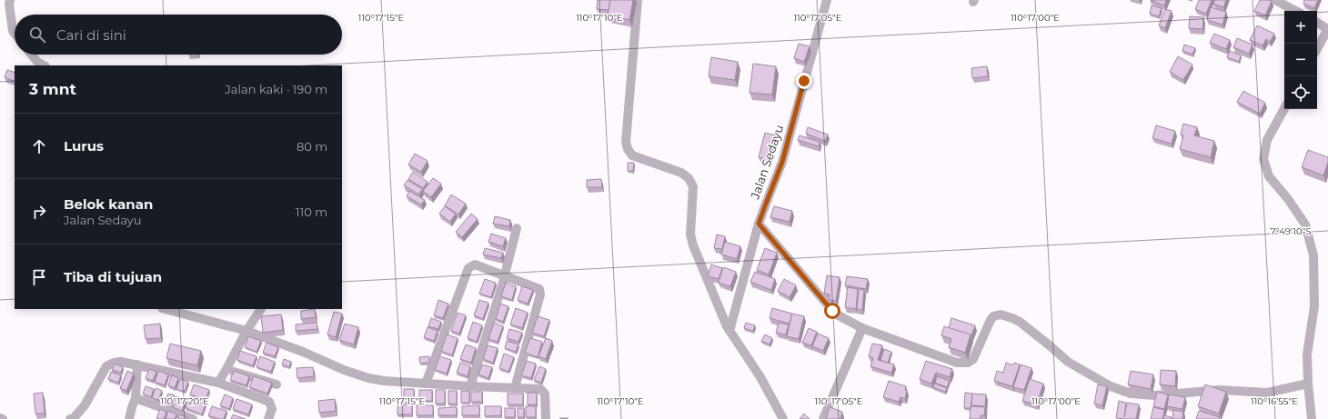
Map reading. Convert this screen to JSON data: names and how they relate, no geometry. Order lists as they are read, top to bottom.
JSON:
{
  "streets": {
    "street": ["Jalan Sedayu"]
  },
  "page": {
    "map_buttons": ["+", "−"],
    "search": "Cari di sini",
    "heading": ["3 mnt", "Jalan kaki · 190 m"],
    "list": [
      ["Lurus", "80 m"],
      ["Belok kanan", "Jalan Sedayu", "110 m"],
      "Tiba di tujuan"
    ]
  },
  "coordinates": [
    "110°17'15\"E",
    "110°17'10\"E",
    "110°17'05\"E",
    "110°17'00\"E",
    "7°49'10\"S",
    "110°17'20\"E",
    "110°16'55\"E"
  ]
}
